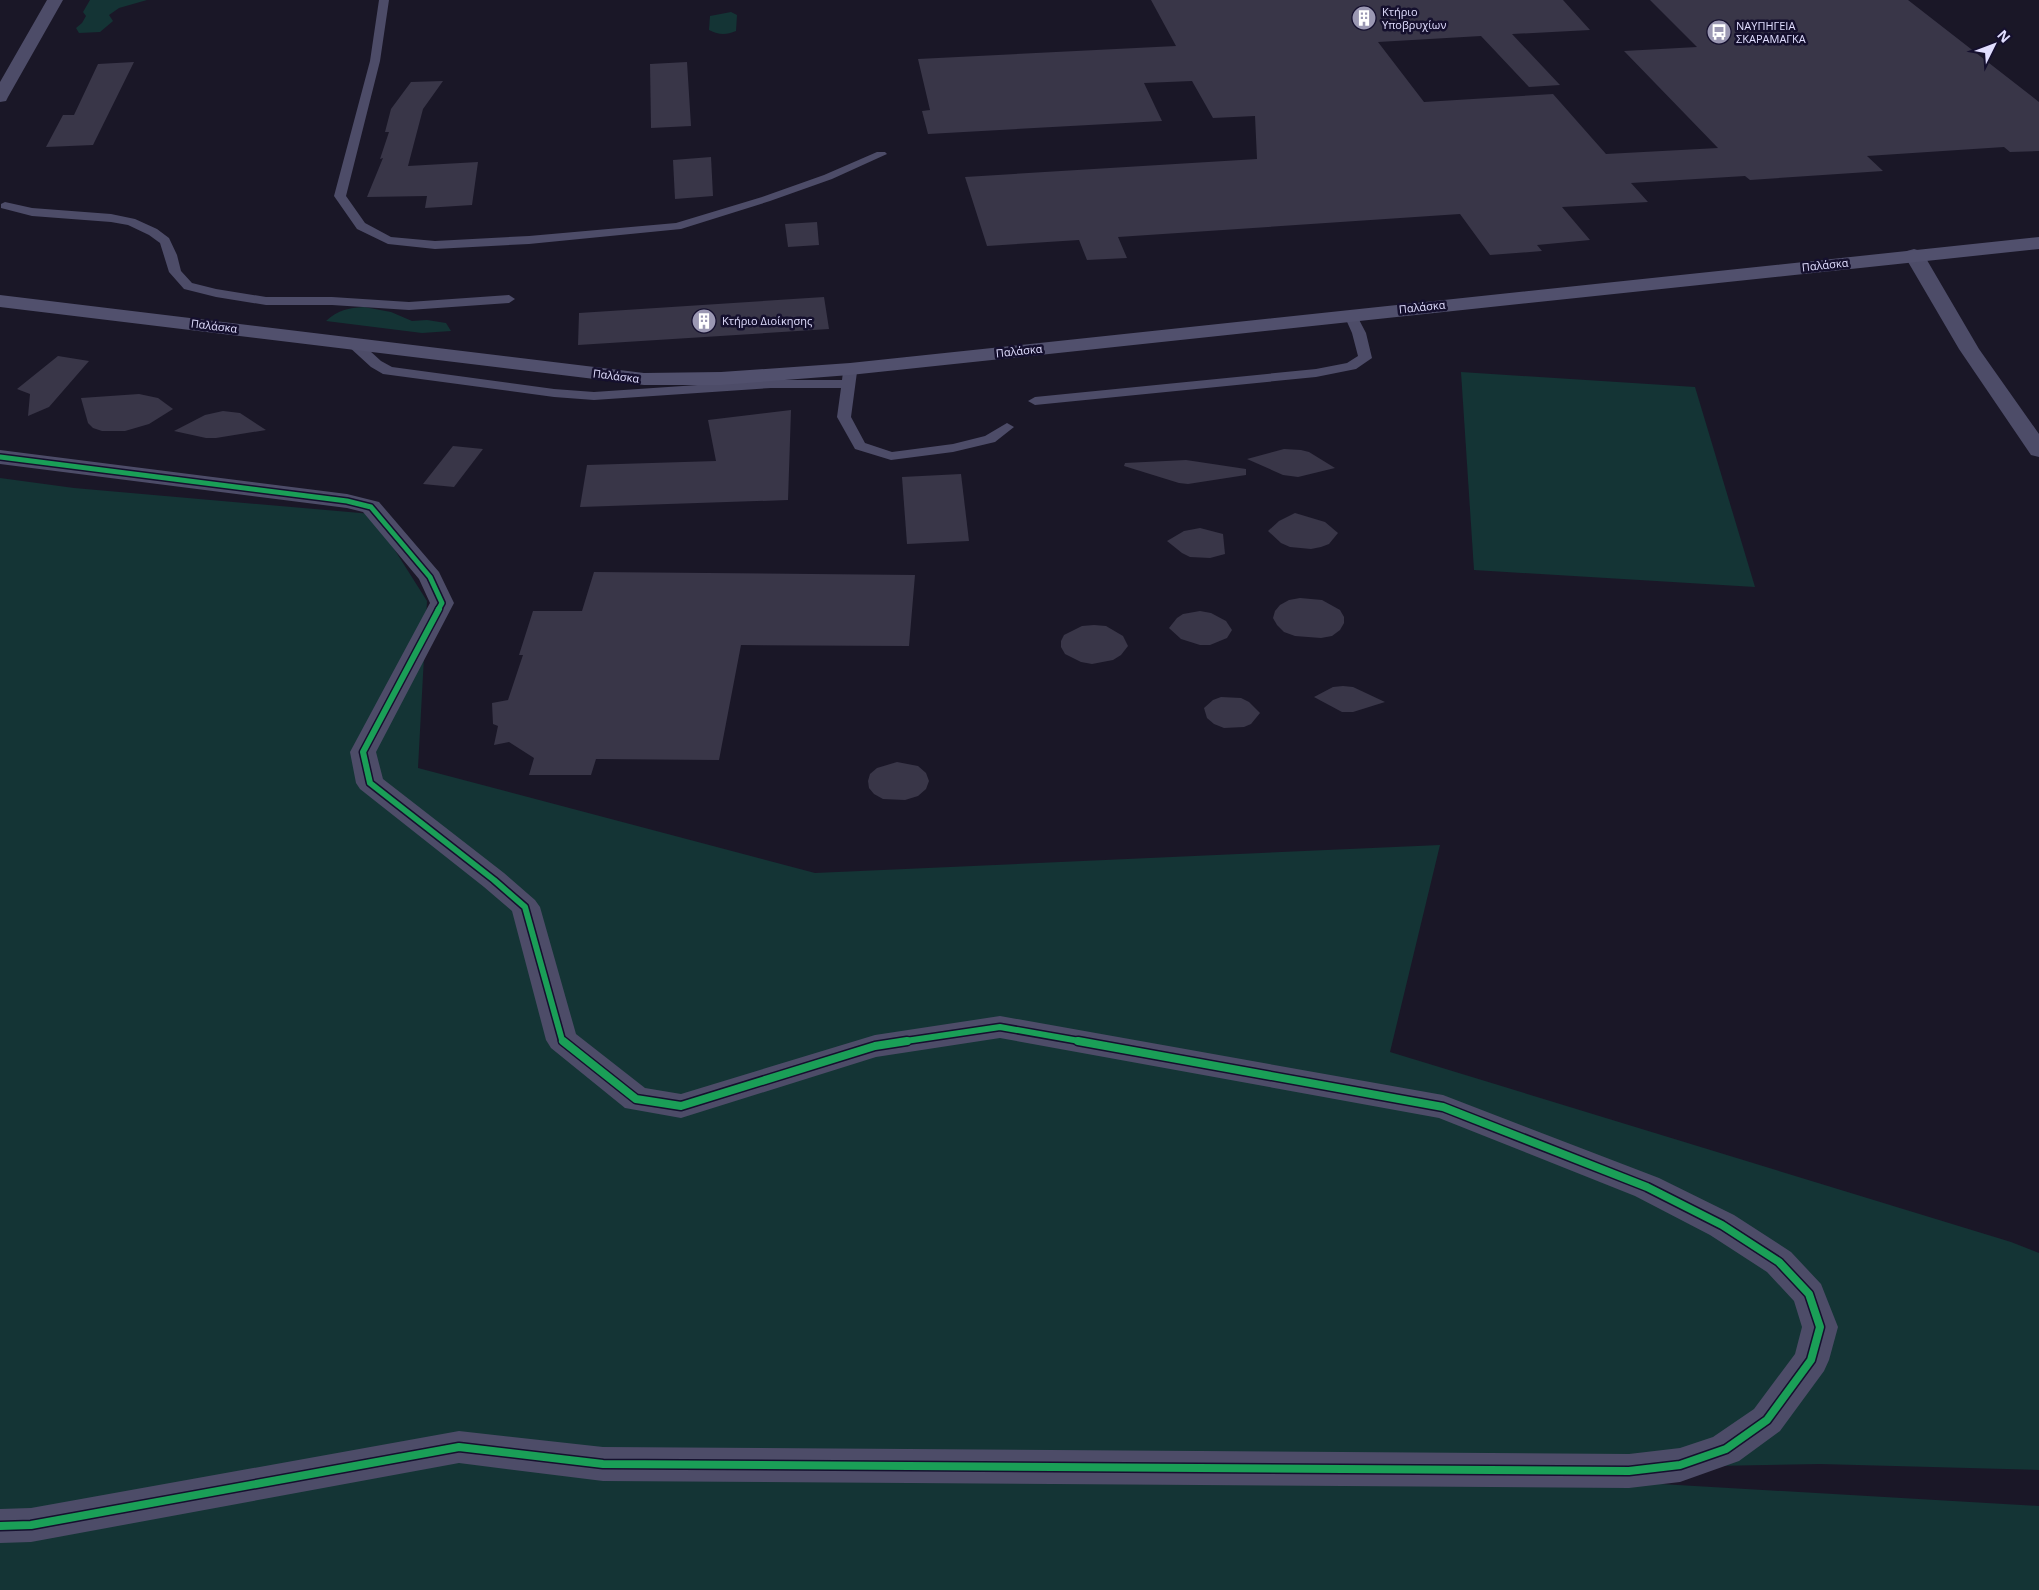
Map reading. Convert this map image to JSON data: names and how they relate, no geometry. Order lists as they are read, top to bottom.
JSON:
{
  "streets": {
    "street": ["Παλάσκα"]
  },
  "places": {
    "building": ["Κτήριο Υποβρυχίων", "Κτήριο Διοίκησης"],
    "bus stop": ["ΝΑΥΠΗΓΕΙΑ ΣΚΑΡΑΜΑΓΚΑ"]
  },
  "north": "top right"
}
